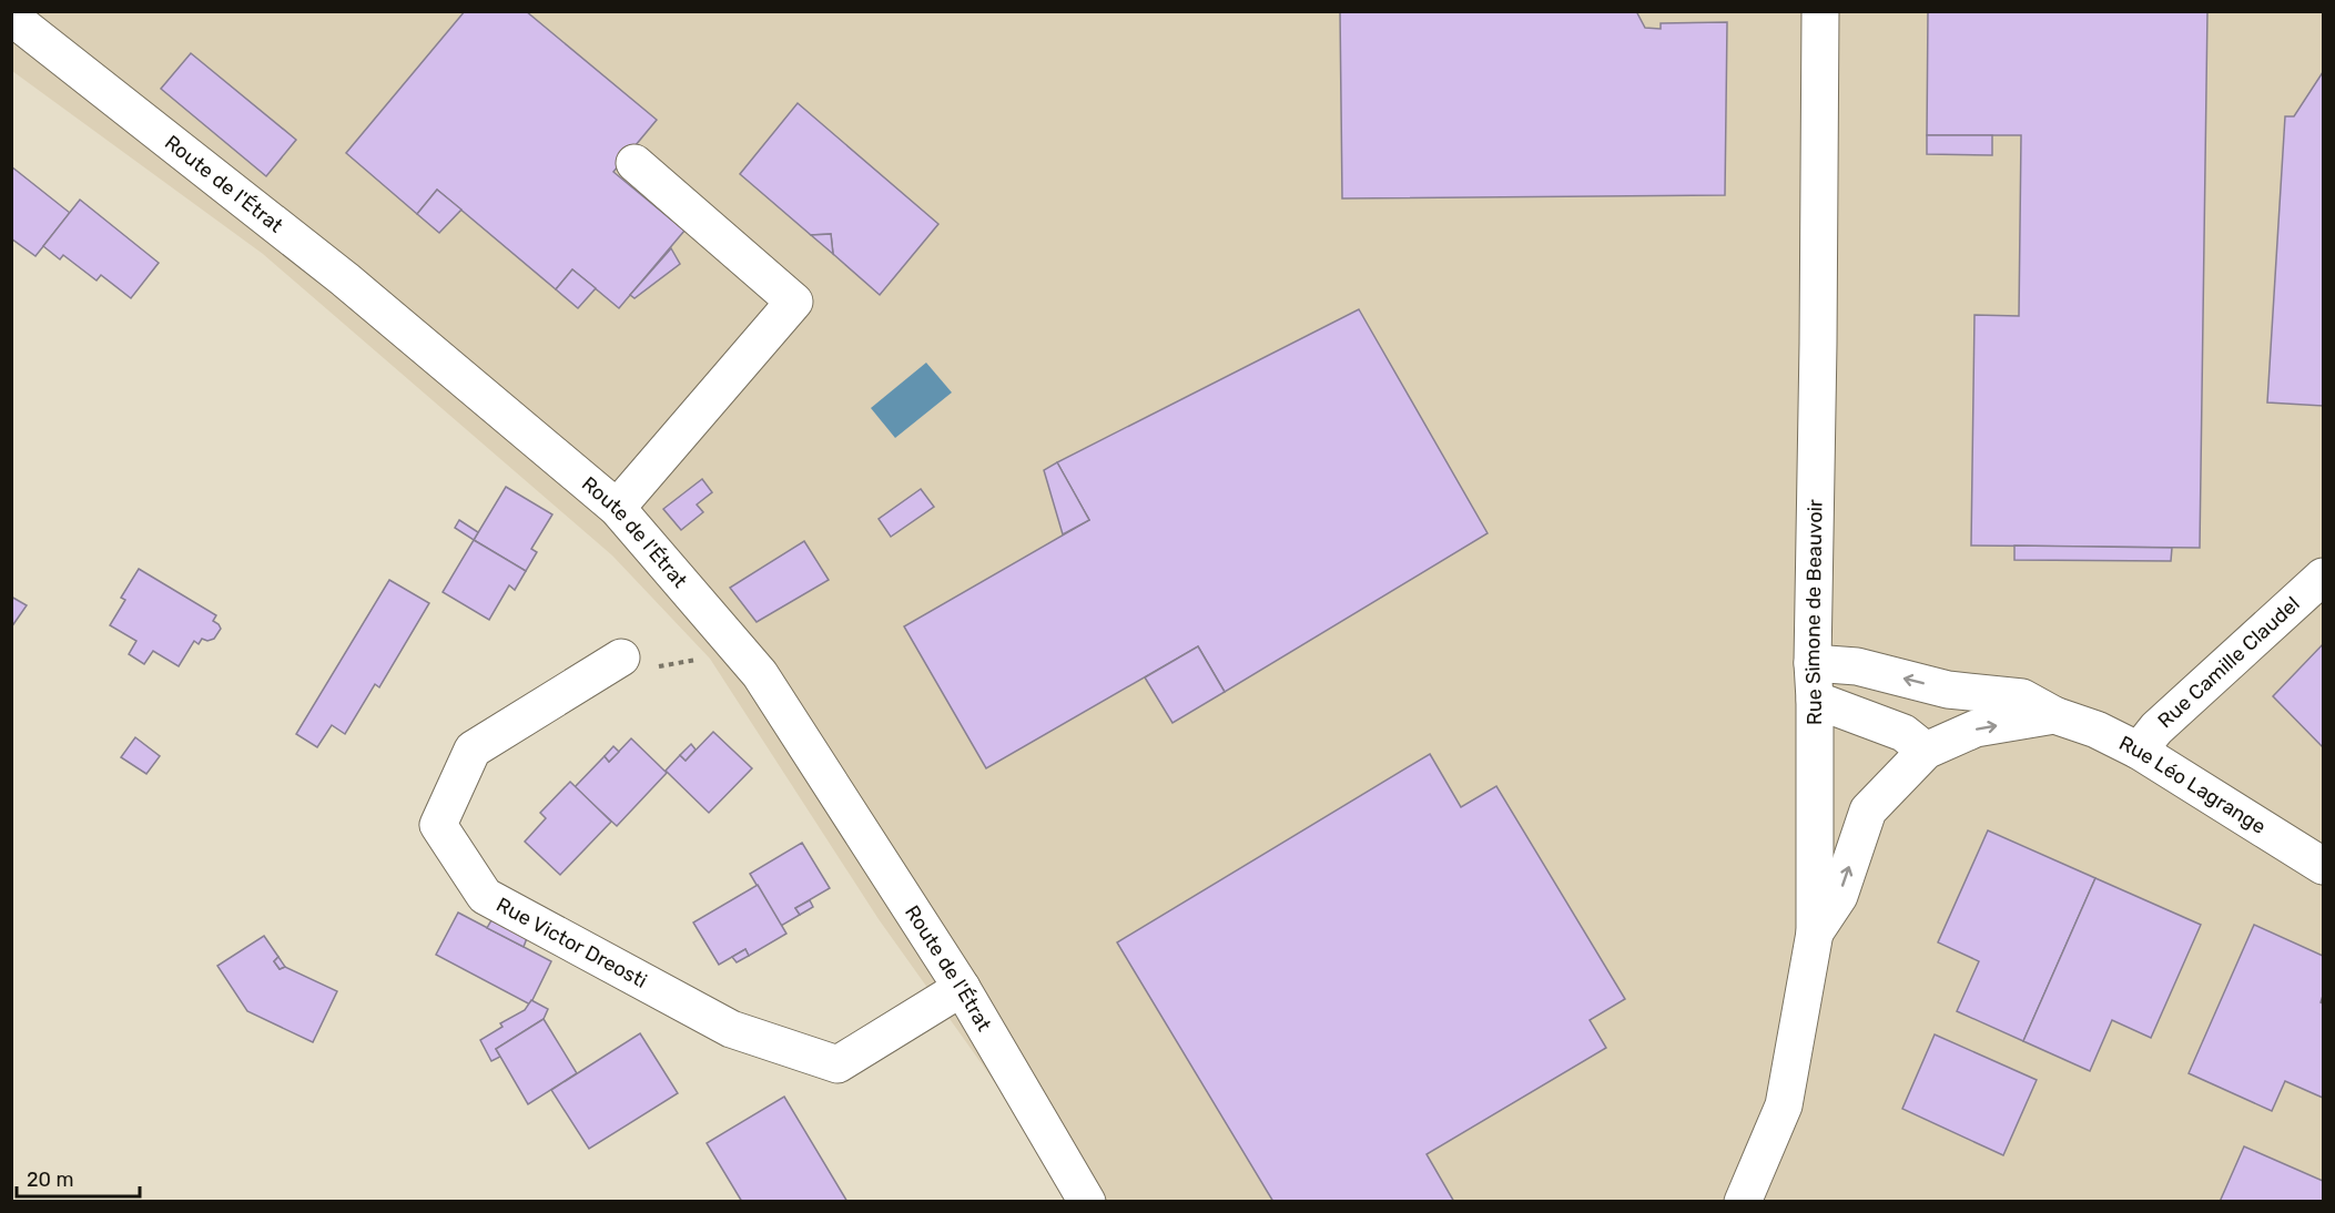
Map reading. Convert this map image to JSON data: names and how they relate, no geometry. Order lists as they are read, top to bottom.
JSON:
{
  "streets": {
    "main road": [
      "Route de l'Étrat",
      "Rue Simone de Beauvoir",
      "Rue Camille Claudel",
      "Rue Léo Lagrange",
      "Rue Victor Dreosti"
    ]
  },
  "crossings": [
    ["Route de l'Étrat", "Rue Victor Dreosti"],
    ["Rue Simone de Beauvoir", "Rue Léo Lagrange"],
    ["Rue Camille Claudel", "Rue Léo Lagrange"]
  ],
  "scale_bar": "20 m"
}
